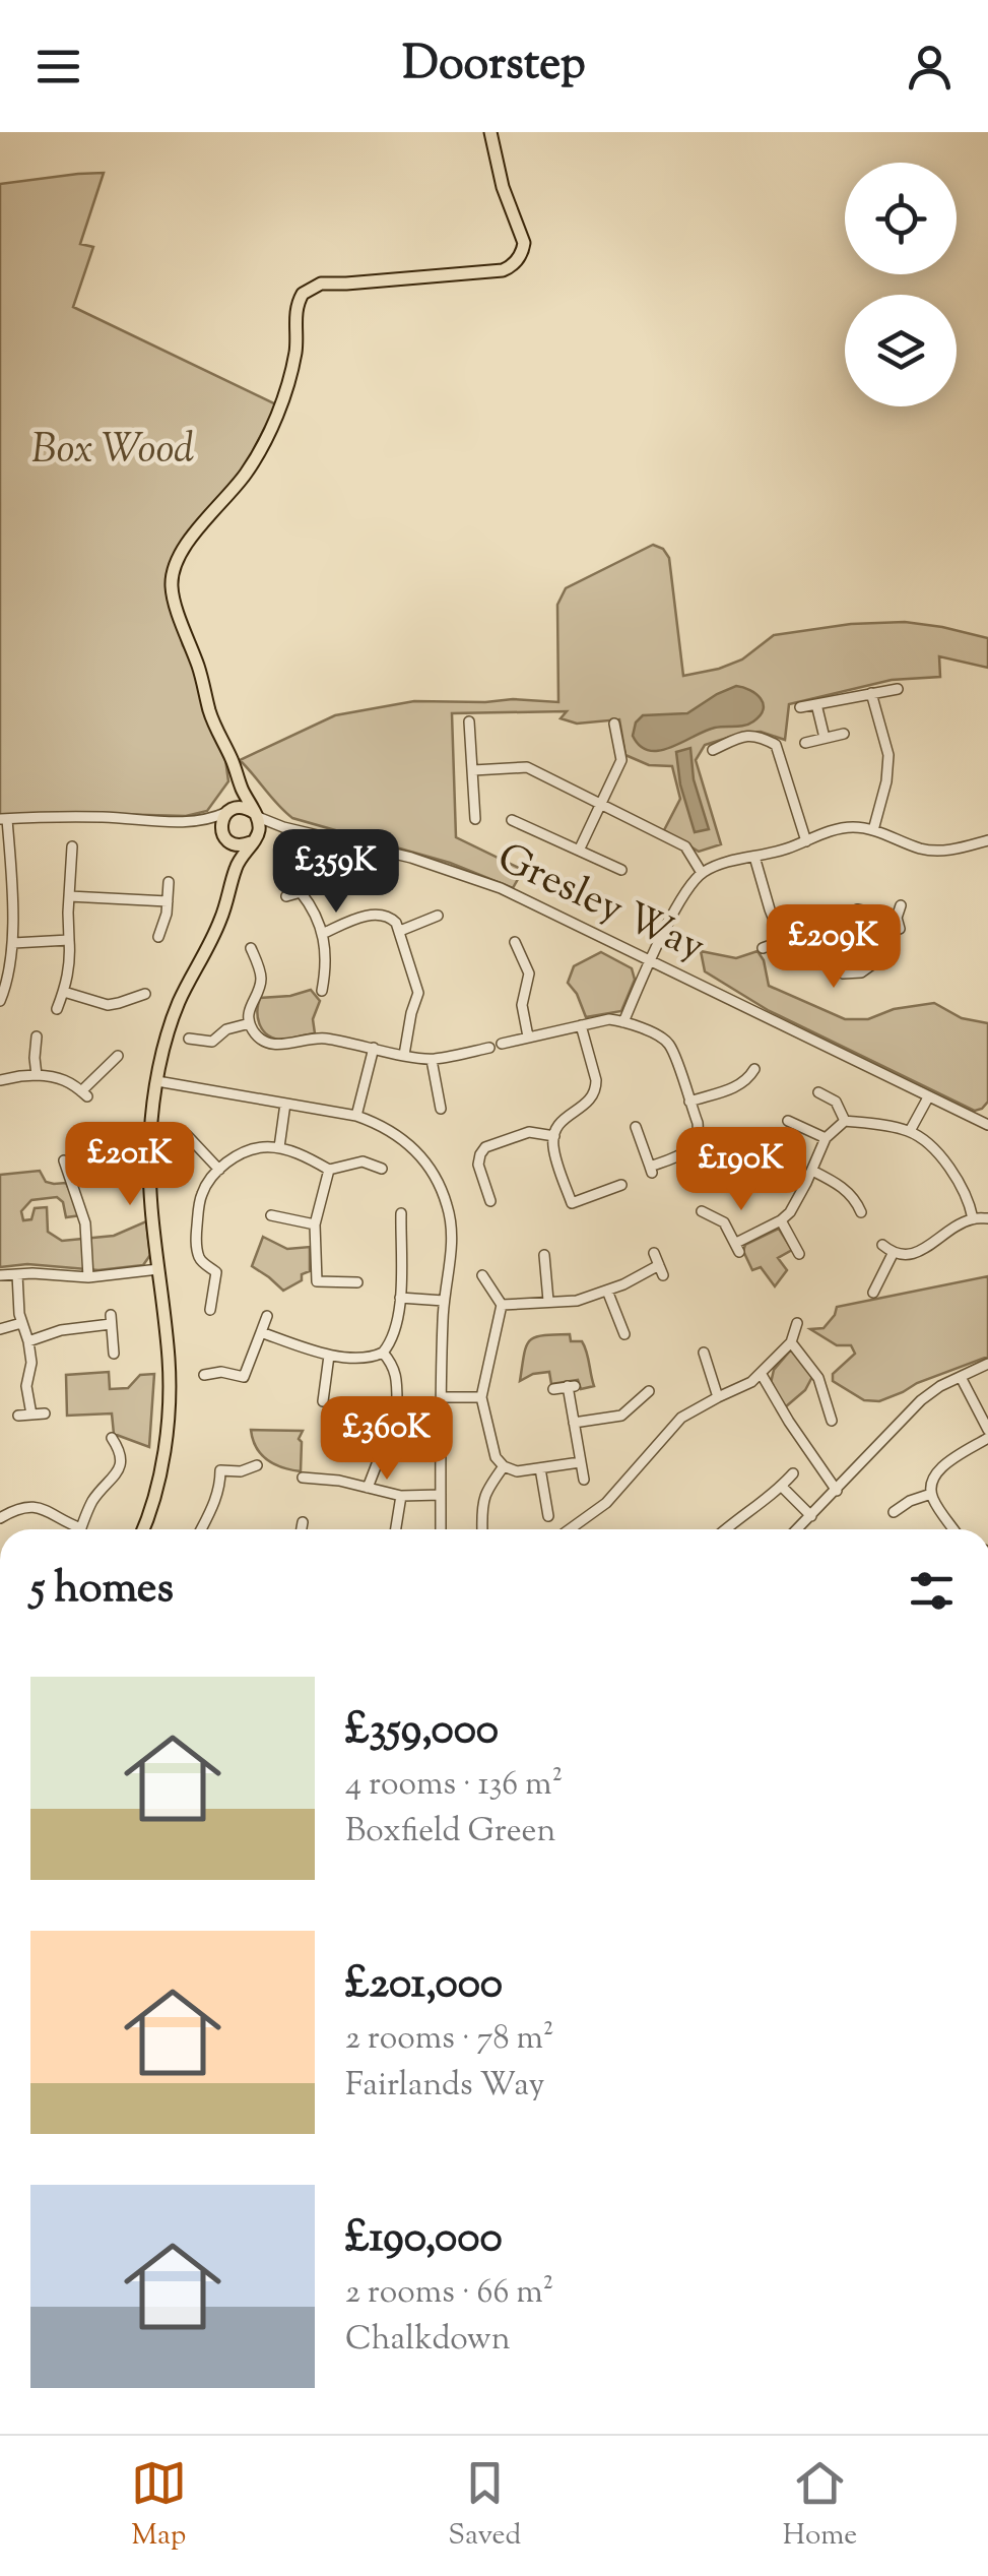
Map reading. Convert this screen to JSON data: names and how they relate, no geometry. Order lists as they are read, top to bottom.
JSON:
{
  "streets": {
    "street": ["Gresley Way"]
  },
  "parks": ["Box Wood"],
  "page": {
    "header": "Doorstep",
    "price": [
      "£359K",
      "£209K",
      "£201K",
      "£190K",
      "£360K"
    ],
    "heading": "5 homes",
    "list": [
      {
        "name": "£359,000",
        "note": "4 rooms · 136 m² · Boxfield Green"
      },
      {
        "name": "£201,000",
        "note": "2 rooms · 78 m² · Fairlands Way"
      },
      {
        "name": "£190,000",
        "note": "2 rooms · 66 m² · Chalkdown"
      }
    ],
    "tabs": ["Map", "Saved", "Home"]
  }
}
